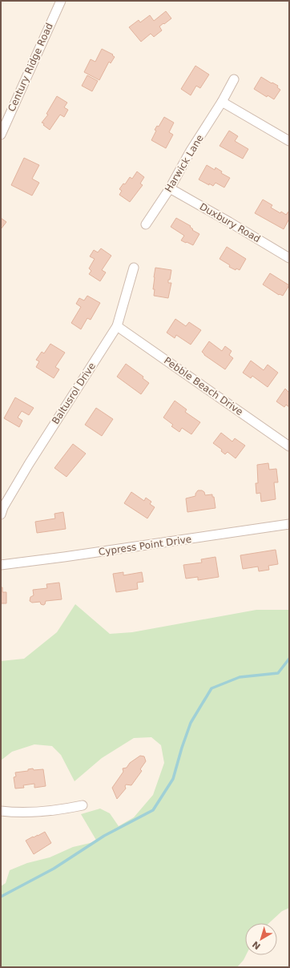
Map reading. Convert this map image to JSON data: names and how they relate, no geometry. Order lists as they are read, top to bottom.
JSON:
{
  "streets": {
    "street": [
      "Century Ridge Road",
      "Harwick Lane",
      "Duxbury Road",
      "Pebble Beach Drive",
      "Baltusrol Drive",
      "Cypress Point Drive"
    ]
  },
  "crossings": [
    ["Harwick Lane", "Duxbury Road"],
    ["Pebble Beach Drive", "Baltusrol Drive"]
  ],
  "north": "bottom left"
}
